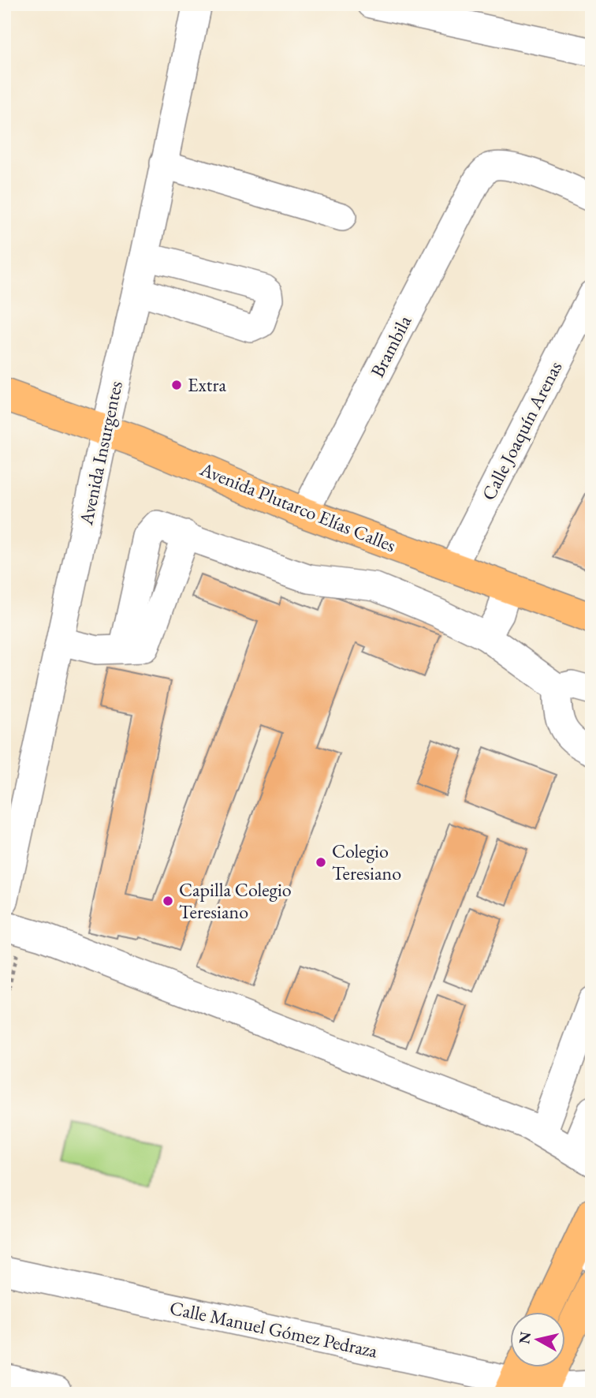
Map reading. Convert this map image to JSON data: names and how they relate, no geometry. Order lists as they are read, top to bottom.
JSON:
{
  "streets": {
    "main road": ["Avenida Plutarco Elías Calles"],
    "street": [
      "Brambila",
      "Calle Joaquín Arenas",
      "Avenida Insurgentes",
      "Calle Manuel Gómez Pedraza"
    ]
  },
  "crossings": [
    ["Brambila", "Avenida Plutarco Elías Calles"],
    ["Calle Joaquín Arenas", "Avenida Plutarco Elías Calles"],
    ["Avenida Insurgentes", "Avenida Plutarco Elías Calles"]
  ],
  "places": ["Extra", "Colegio Teresiano", "Capilla Colegio Teresiano"],
  "north": "left"
}
